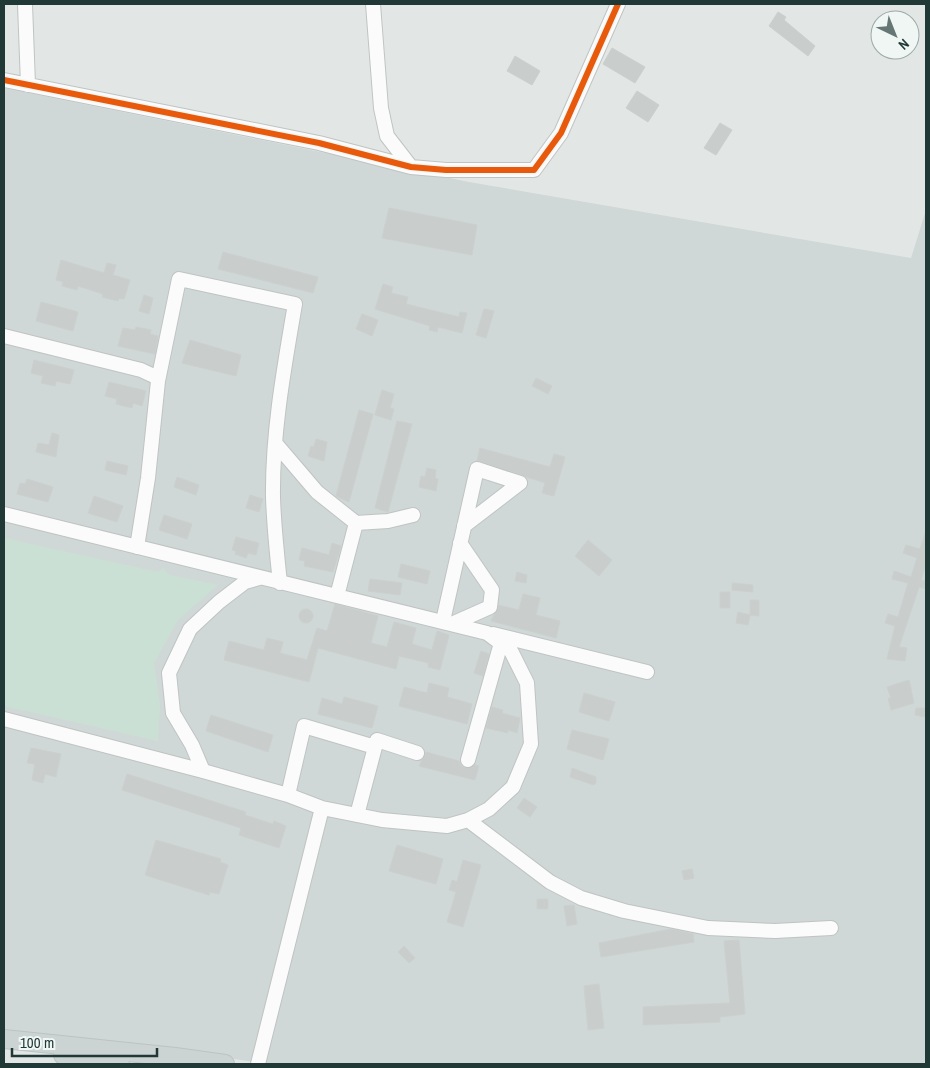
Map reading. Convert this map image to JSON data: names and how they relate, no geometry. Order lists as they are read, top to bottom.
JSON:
{
  "scale_bar": "100 m",
  "north": "bottom right"
}
